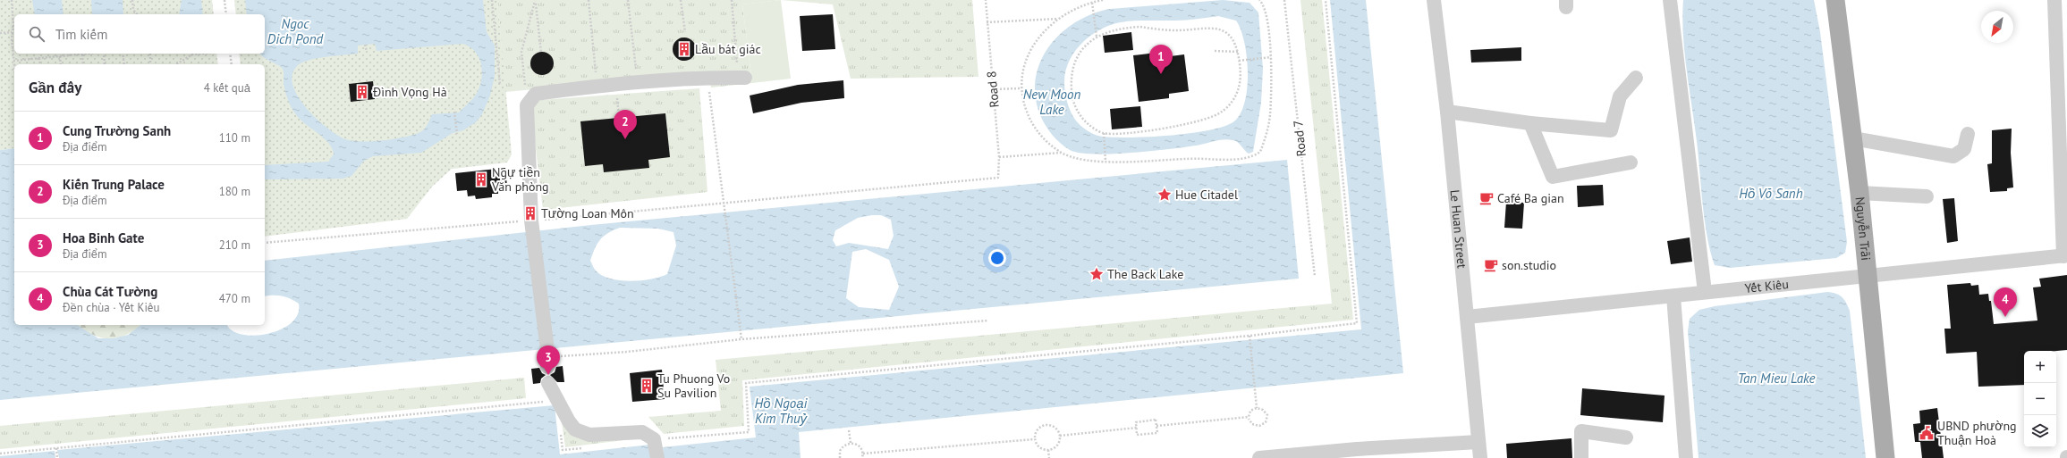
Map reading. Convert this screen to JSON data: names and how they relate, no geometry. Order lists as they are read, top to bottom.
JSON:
{
  "streets": {
    "main road": ["Nguyễn Trãi"],
    "street": ["Le Huan Street", "Yết Kiêu"],
    "path": ["Road 8", "Road 7"]
  },
  "crossings": [
    ["Le Huan Street", "Yết Kiêu"],
    ["Nguyễn Trãi", "Yết Kiêu"]
  ],
  "water": [
    "Ngoc Dich Pond",
    "New Moon Lake",
    "Hồ Võ Sanh",
    "Tan Mieu Lake",
    "Hồ Ngoại Kim Thuỷ"
  ],
  "places": {
    "building": [
      "Lầu bát giác",
      "Đình Vọng Hà",
      "Ngự tiền Văn phòng",
      "Tường Loan Môn",
      "Tu Phuong Vo Su Pavilion"
    ],
    "place": ["Hue Citadel", "The Back Lake"],
    "cafe": ["Café Ba gian", "son.studio"],
    "public building": ["UBND phường Thuận Hoà"]
  },
  "north": "bottom left",
  "page": {
    "search": "Tìm kiếm",
    "pins": [
      "1",
      "2",
      "4",
      "3"
    ],
    "heading": ["Gần đây", "4 kết quả"],
    "list": [
      {
        "mark": "1",
        "name": "Cung Trường Sanh",
        "note": "Địa điểm",
        "value": "110 m"
      },
      {
        "mark": "2",
        "name": "Kiến Trung Palace",
        "note": "Địa điểm",
        "value": "180 m"
      },
      {
        "mark": "3",
        "name": "Hoa Binh Gate",
        "note": "Địa điểm",
        "value": "210 m"
      },
      {
        "mark": "4",
        "name": "Chùa Cát Tường",
        "note": "Đền chùa · Yết Kiêu",
        "value": "470 m"
      }
    ],
    "map_buttons": ["+", "−"]
  }
}
